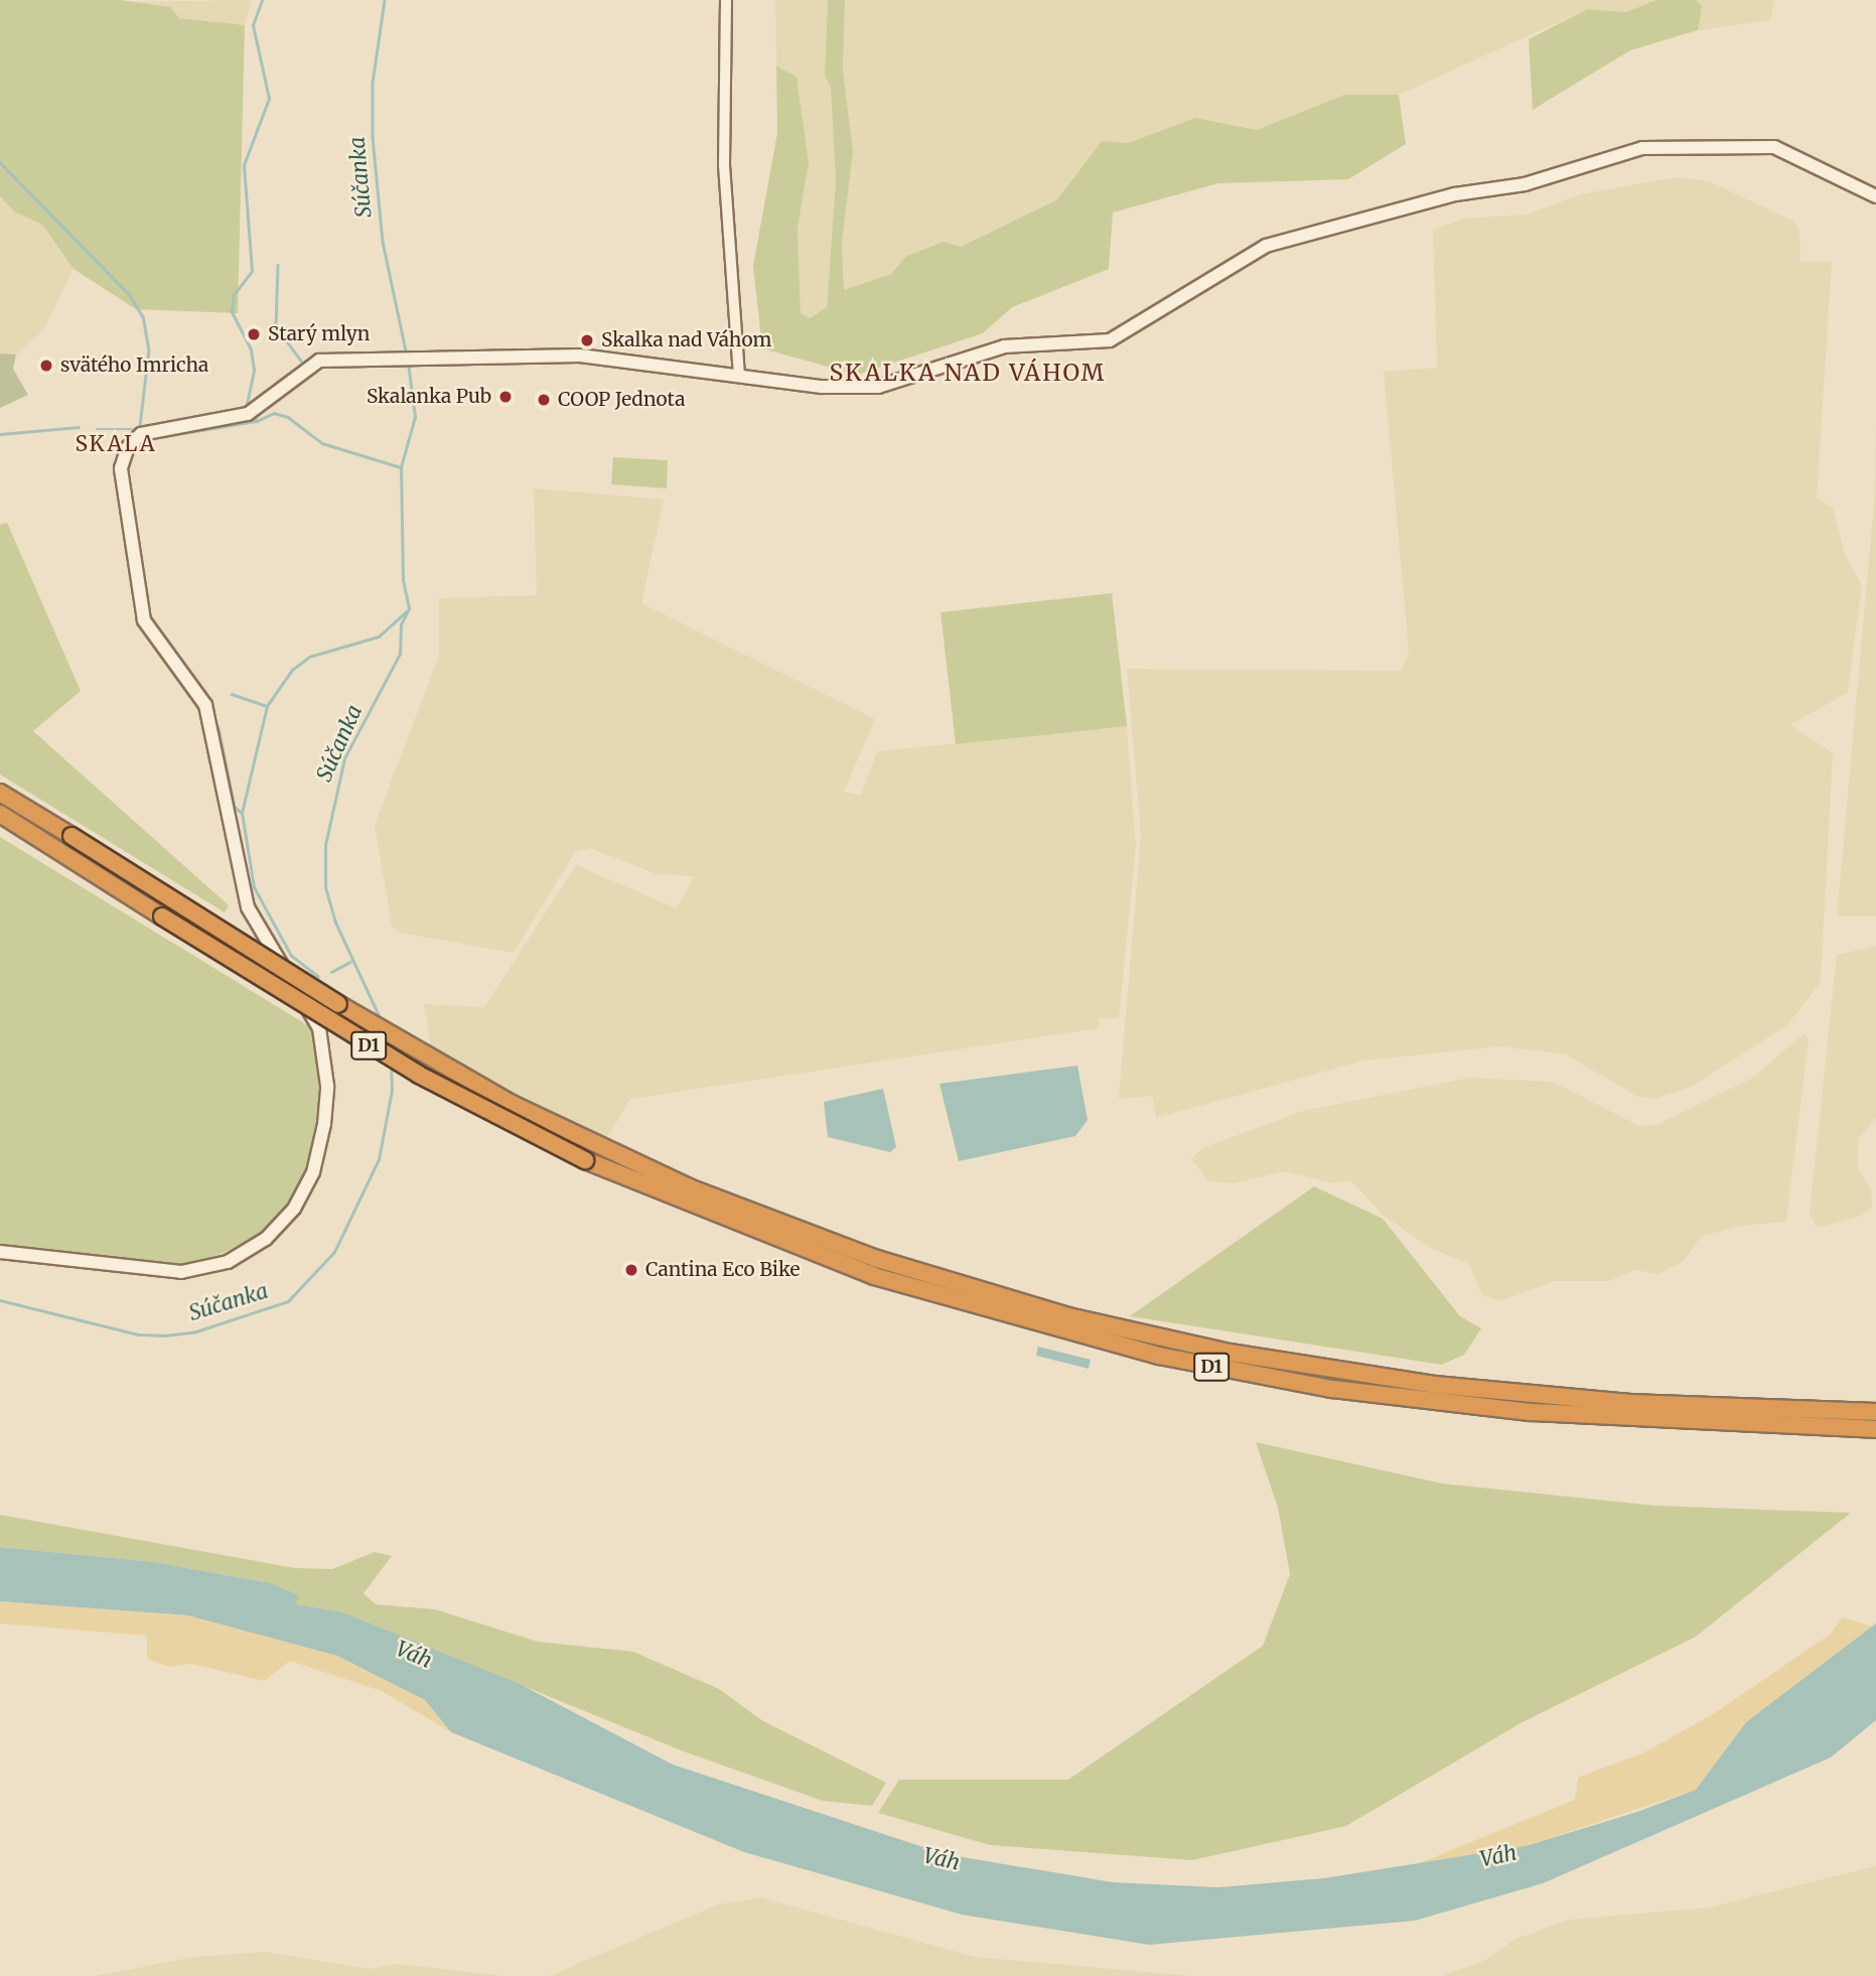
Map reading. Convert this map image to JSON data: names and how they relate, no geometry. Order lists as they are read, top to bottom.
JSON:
{
  "streets": {
    "highway": ["D1"]
  },
  "districts": ["SKALKA NAD VÁHOM", "SKALA"],
  "water": ["Súčanka", "Váh"],
  "places": [
    "Starý mlyn",
    "Skalka nad Váhom",
    "svätého Imricha",
    "Skalanka Pub",
    "COOP Jednota",
    "Cantina Eco Bike"
  ]
}
